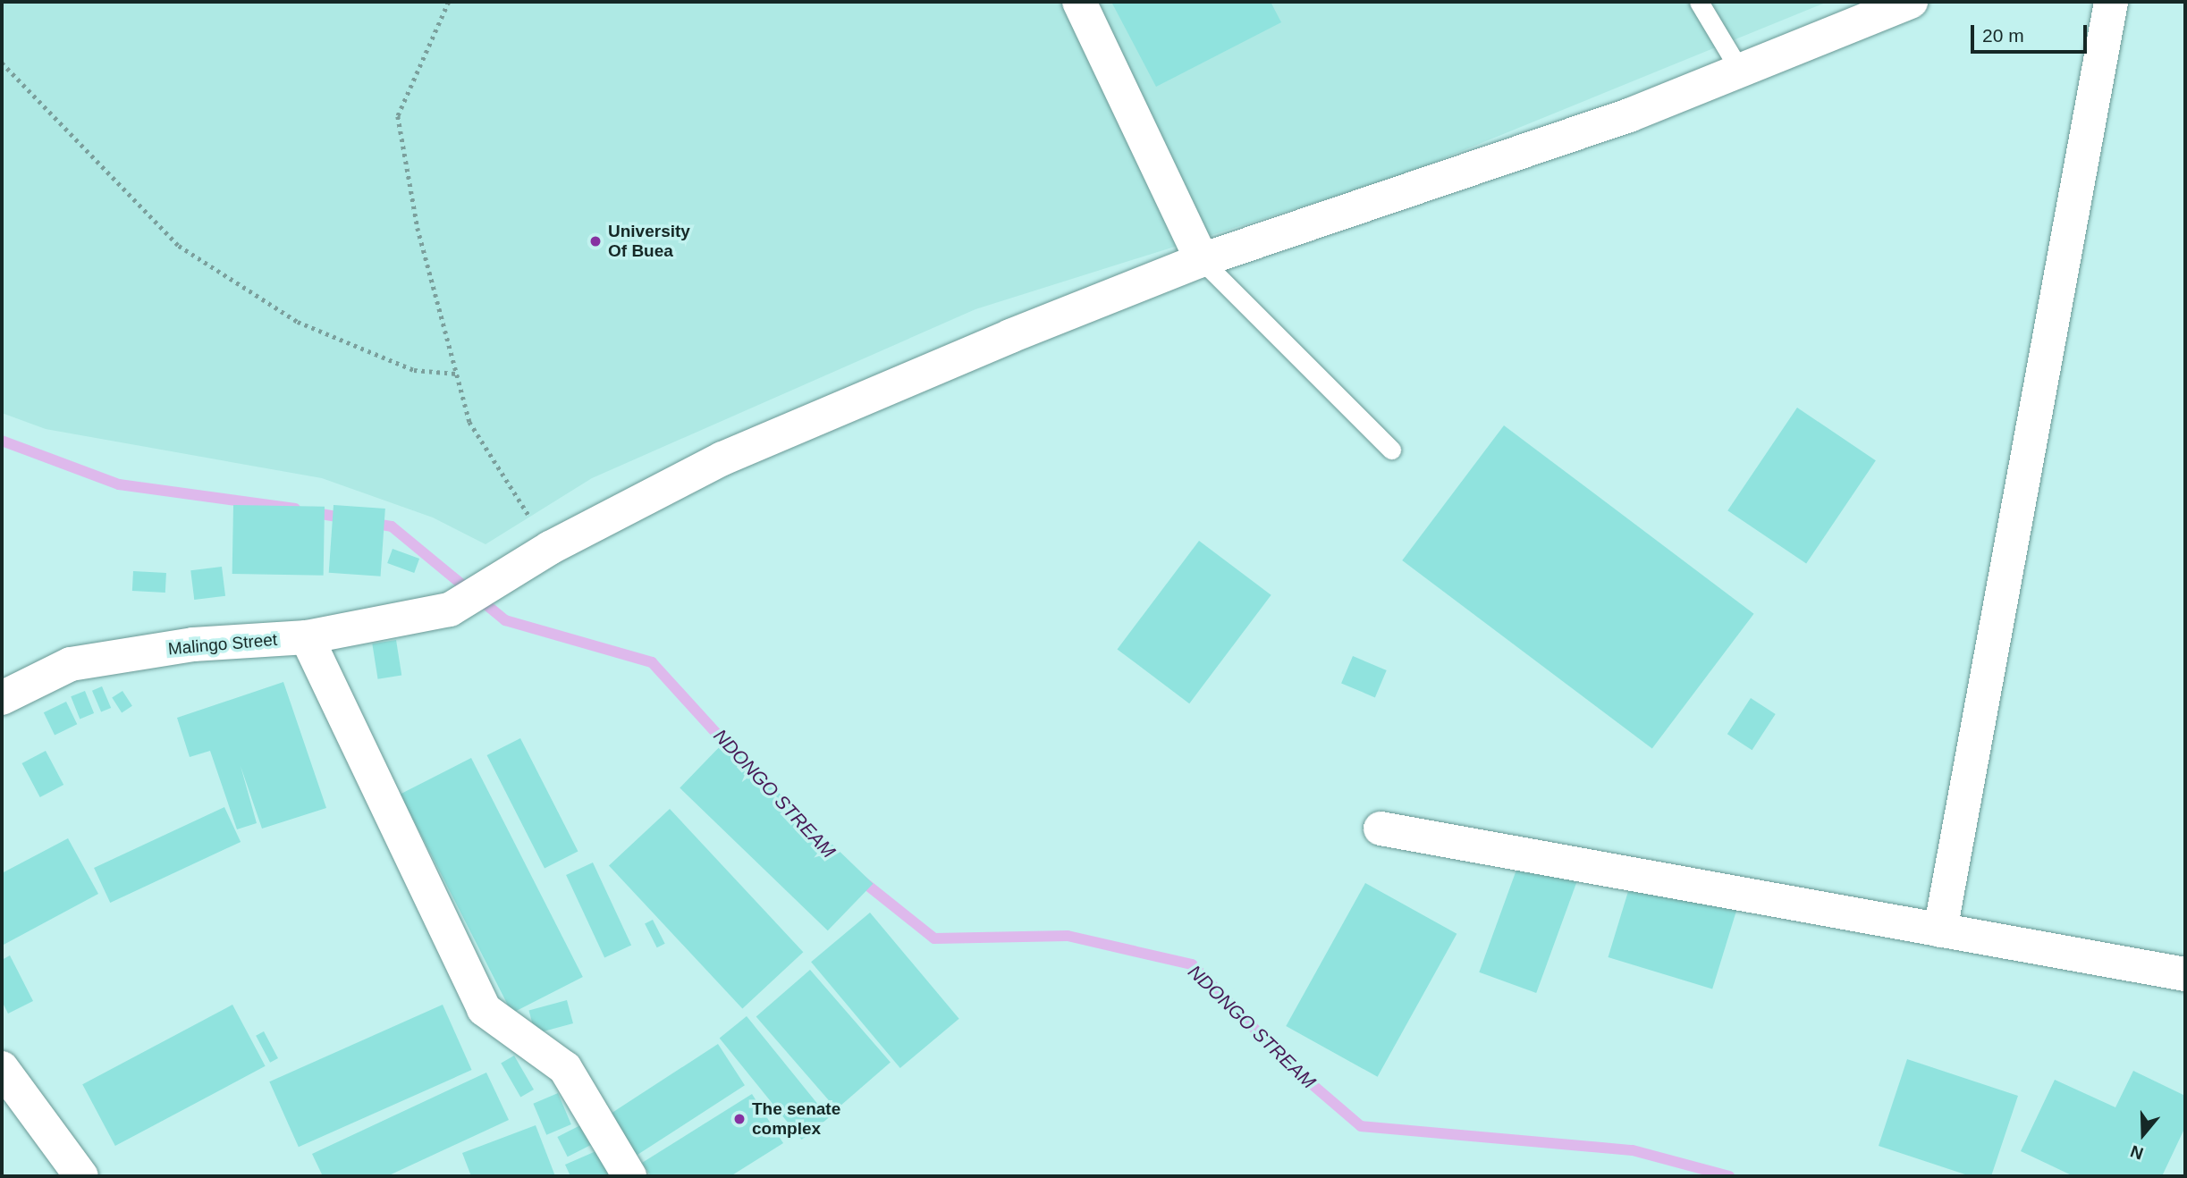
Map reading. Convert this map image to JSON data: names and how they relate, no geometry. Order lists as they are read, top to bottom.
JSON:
{
  "streets": {
    "street": ["Malingo Street"]
  },
  "water": ["NDONGO STREAM"],
  "places": ["University Of Buea", "The senate complex"],
  "scale_bar": "20 m",
  "north": "bottom"
}
